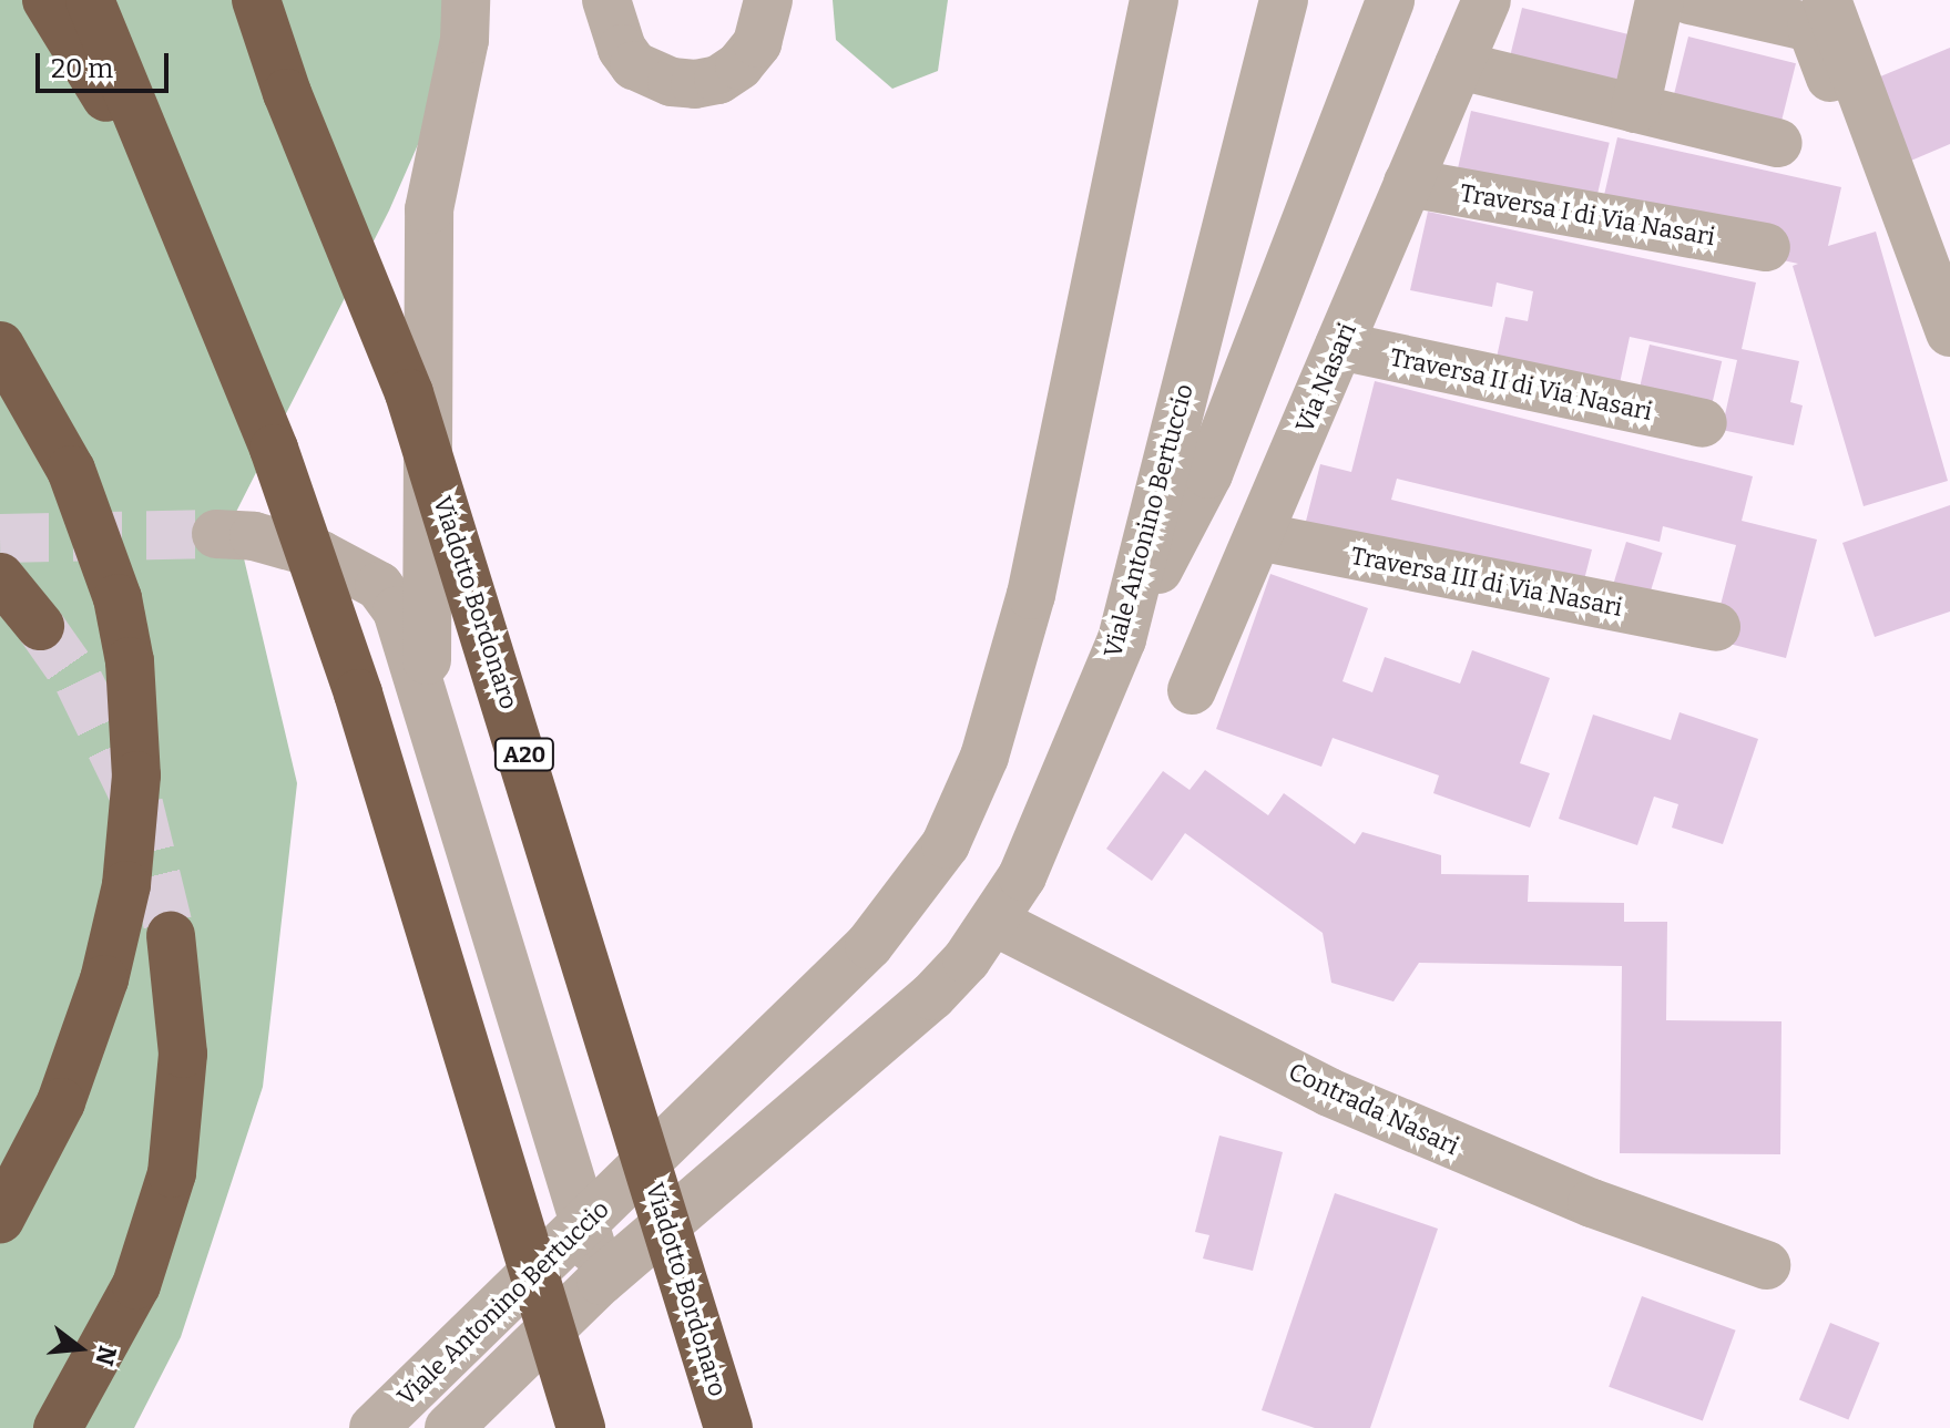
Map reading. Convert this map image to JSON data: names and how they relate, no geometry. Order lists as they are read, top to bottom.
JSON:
{
  "streets": {
    "highway": ["Viadotto Bordonaro", "A20"],
    "street": [
      "Traversa I di Via Nasari",
      "Via Nasari",
      "Traversa II di Via Nasari",
      "Viale Antonino Bertuccio",
      "Traversa III di Via Nasari",
      "Contrada Nasari"
    ]
  },
  "crossings": [
    ["Traversa I di Via Nasari", "Via Nasari"],
    ["Via Nasari", "Traversa II di Via Nasari"],
    ["Via Nasari", "Traversa III di Via Nasari"],
    ["Viale Antonino Bertuccio", "Contrada Nasari"]
  ],
  "scale_bar": "20 m",
  "north": "right"
}
